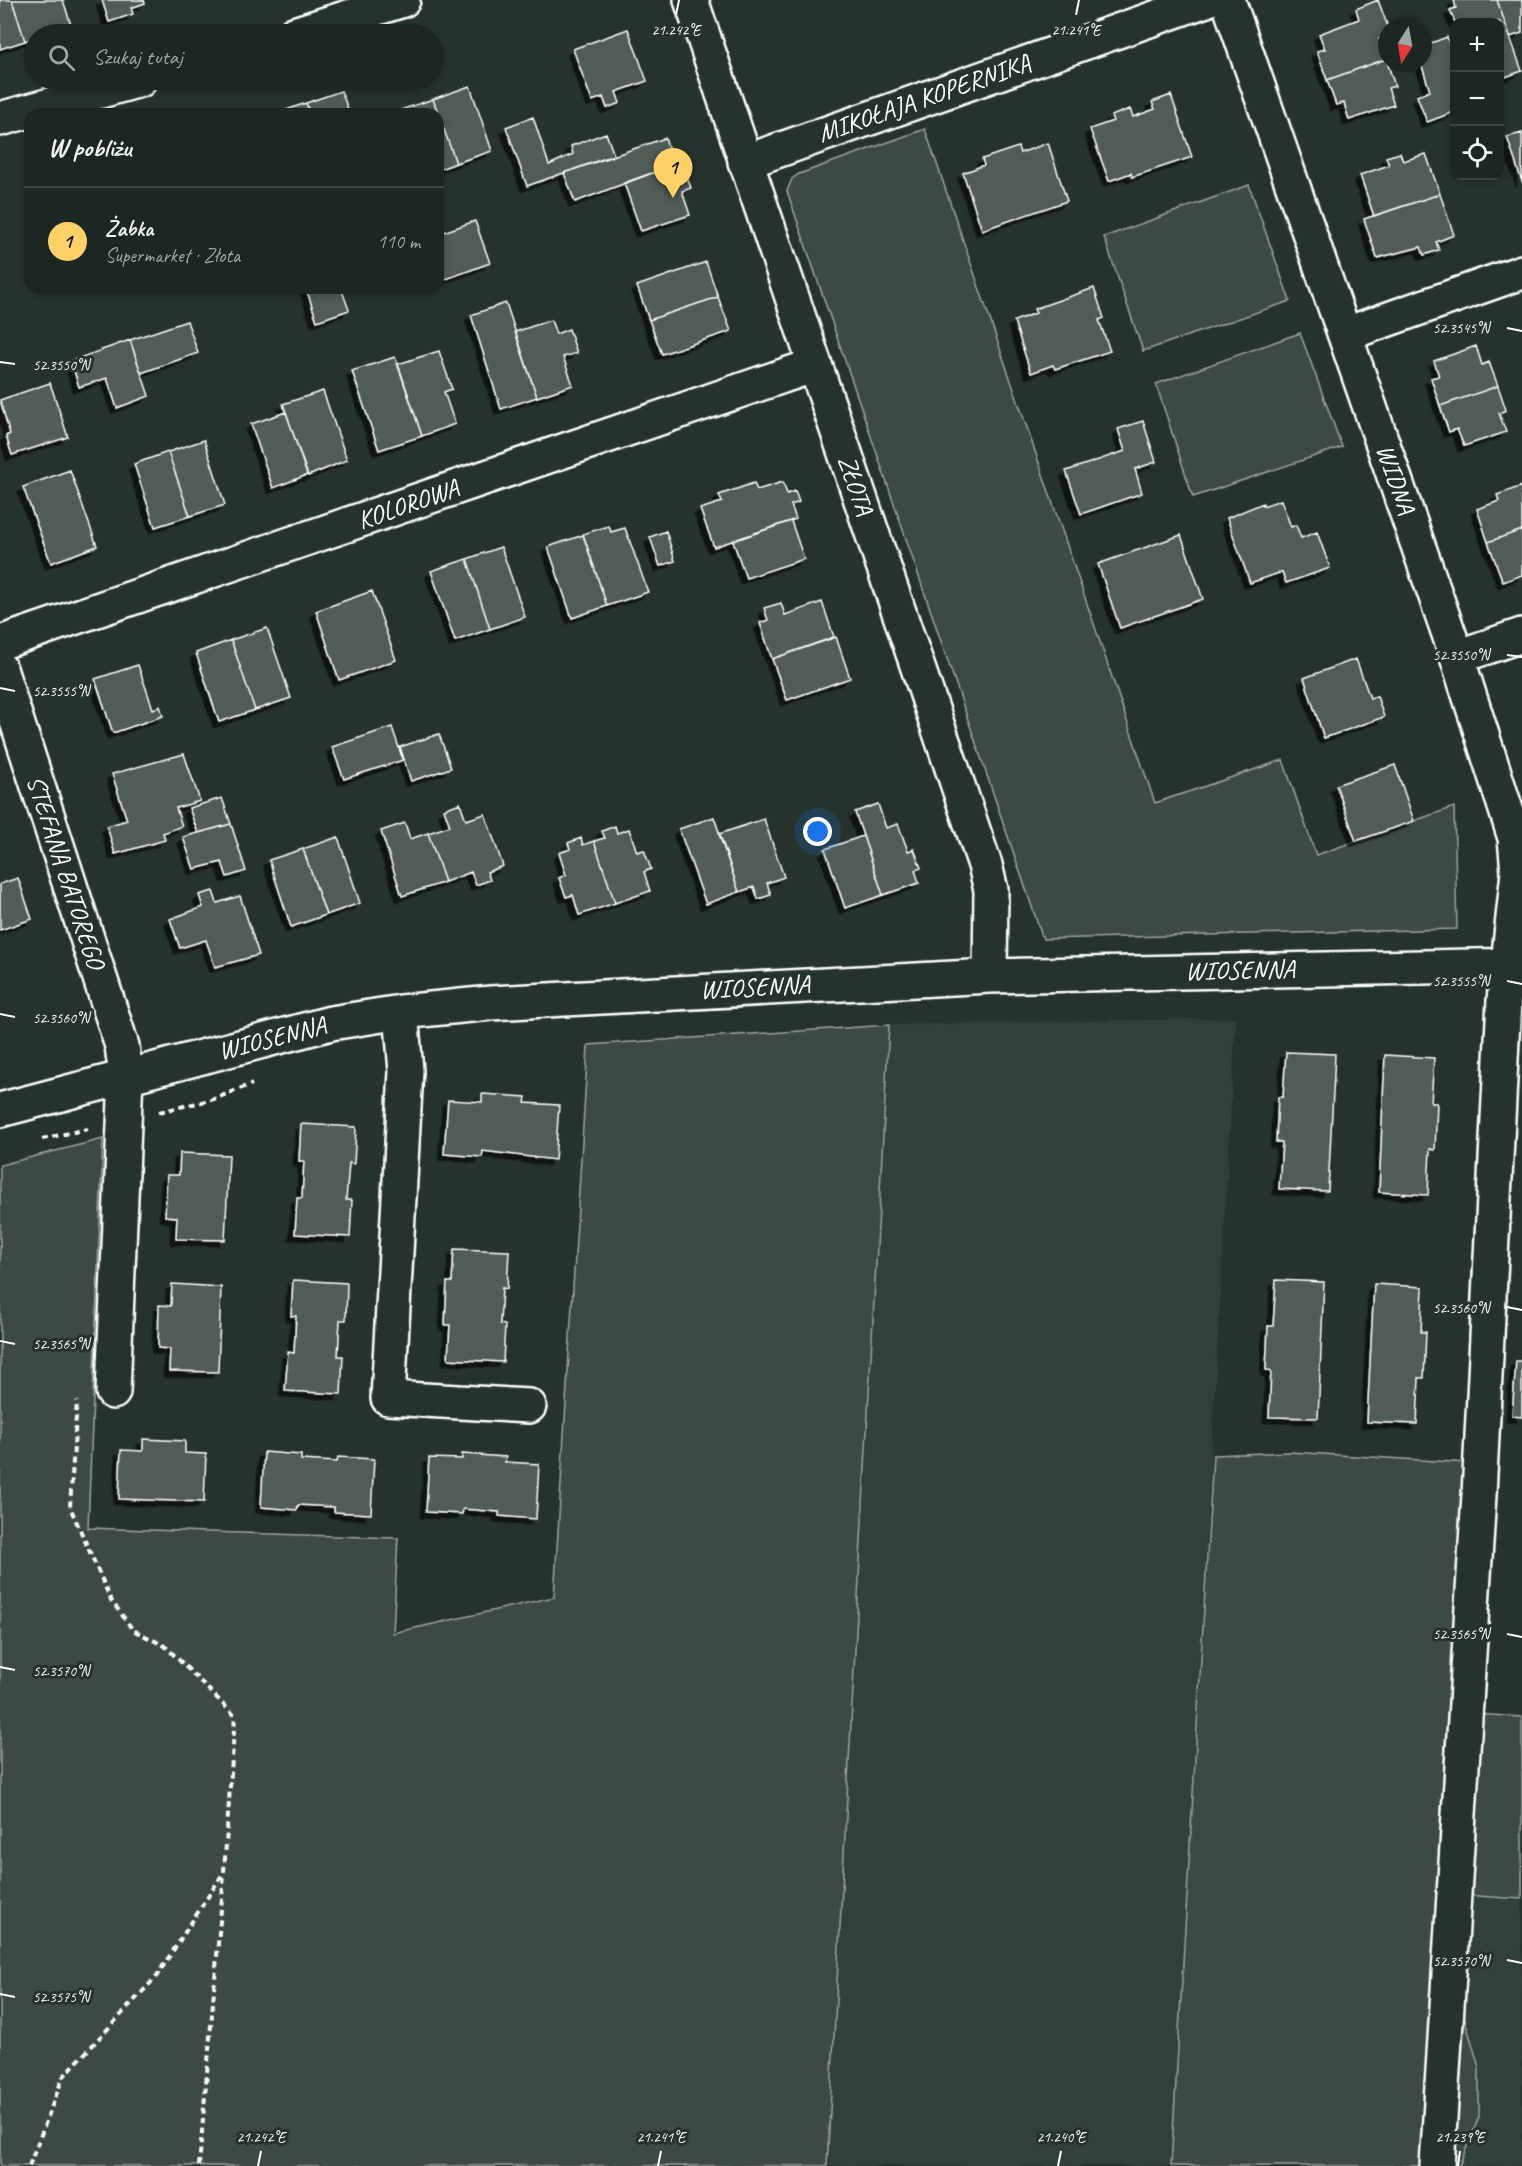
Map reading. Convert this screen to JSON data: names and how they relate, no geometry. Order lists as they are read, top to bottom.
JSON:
{
  "streets": {
    "street": [
      "MIKOŁAJA KOPERNIKA",
      "WIDNA",
      "ZŁOTA",
      "KOLOROWA",
      "STEFANA BATOREGO",
      "WIOSENNA"
    ]
  },
  "crossings": [
    ["MIKOŁAJA KOPERNIKA", "ZŁOTA"],
    ["WIDNA", "WIOSENNA"],
    ["ZŁOTA", "KOLOROWA"],
    ["ZŁOTA", "WIOSENNA"],
    ["STEFANA BATOREGO", "WIOSENNA"]
  ],
  "north": "bottom",
  "page": {
    "map_buttons": ["+", "−"],
    "search": "Szukaj tutaj",
    "heading": "W pobliżu",
    "pins": "1",
    "list": [
      {
        "mark": "1",
        "name": "Żabka",
        "note": "Supermarket · Złota",
        "value": "110 m"
      }
    ]
  },
  "coordinates": [
    "21.242°E",
    "21.241°E",
    "52.3545°N",
    "52.3550°N",
    "52.3555°N",
    "52.3560°N",
    "52.3565°N",
    "52.3570°N",
    "52.3575°N",
    "21.240°E",
    "21.239°E"
  ]
}
